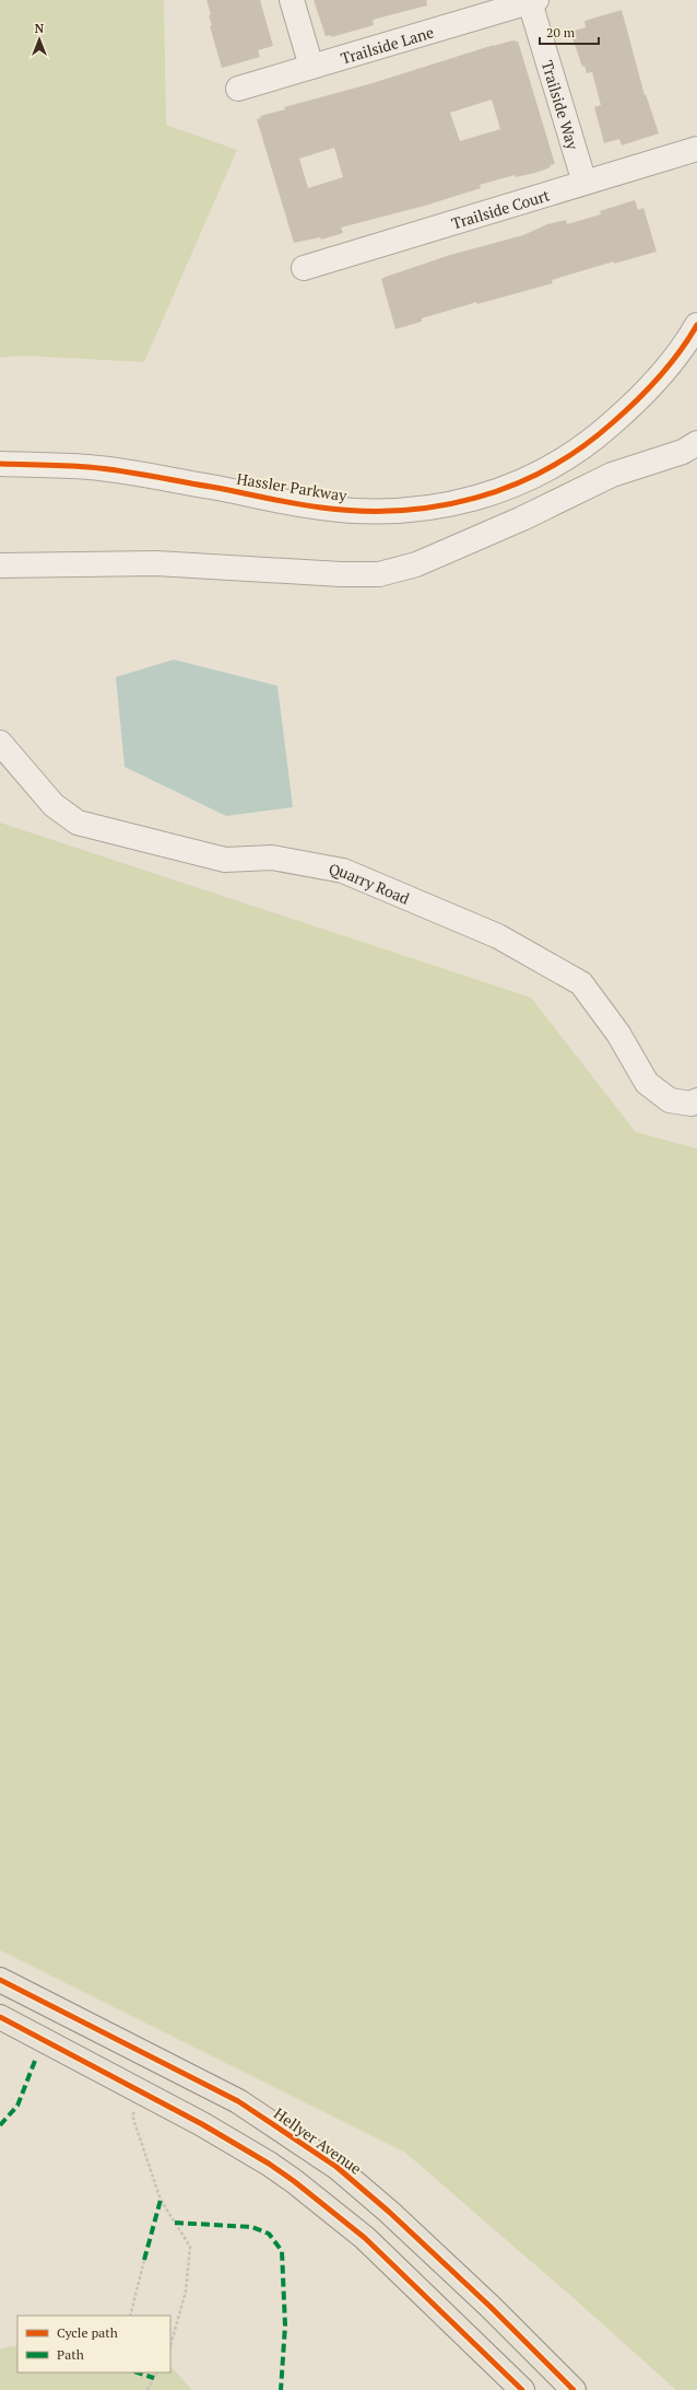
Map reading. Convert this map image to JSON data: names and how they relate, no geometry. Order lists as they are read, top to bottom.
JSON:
{
  "streets": {
    "main road": ["Hellyer Avenue"],
    "street": [
      "Trailside Lane",
      "Trailside Way",
      "Trailside Court",
      "Hassler Parkway",
      "Quarry Road"
    ]
  },
  "crossings": [
    ["Trailside Lane", "Trailside Way"],
    ["Trailside Way", "Trailside Court"]
  ],
  "legend": ["Cycle path", "Path"],
  "scale_bar": "20 m",
  "north": "top"
}
